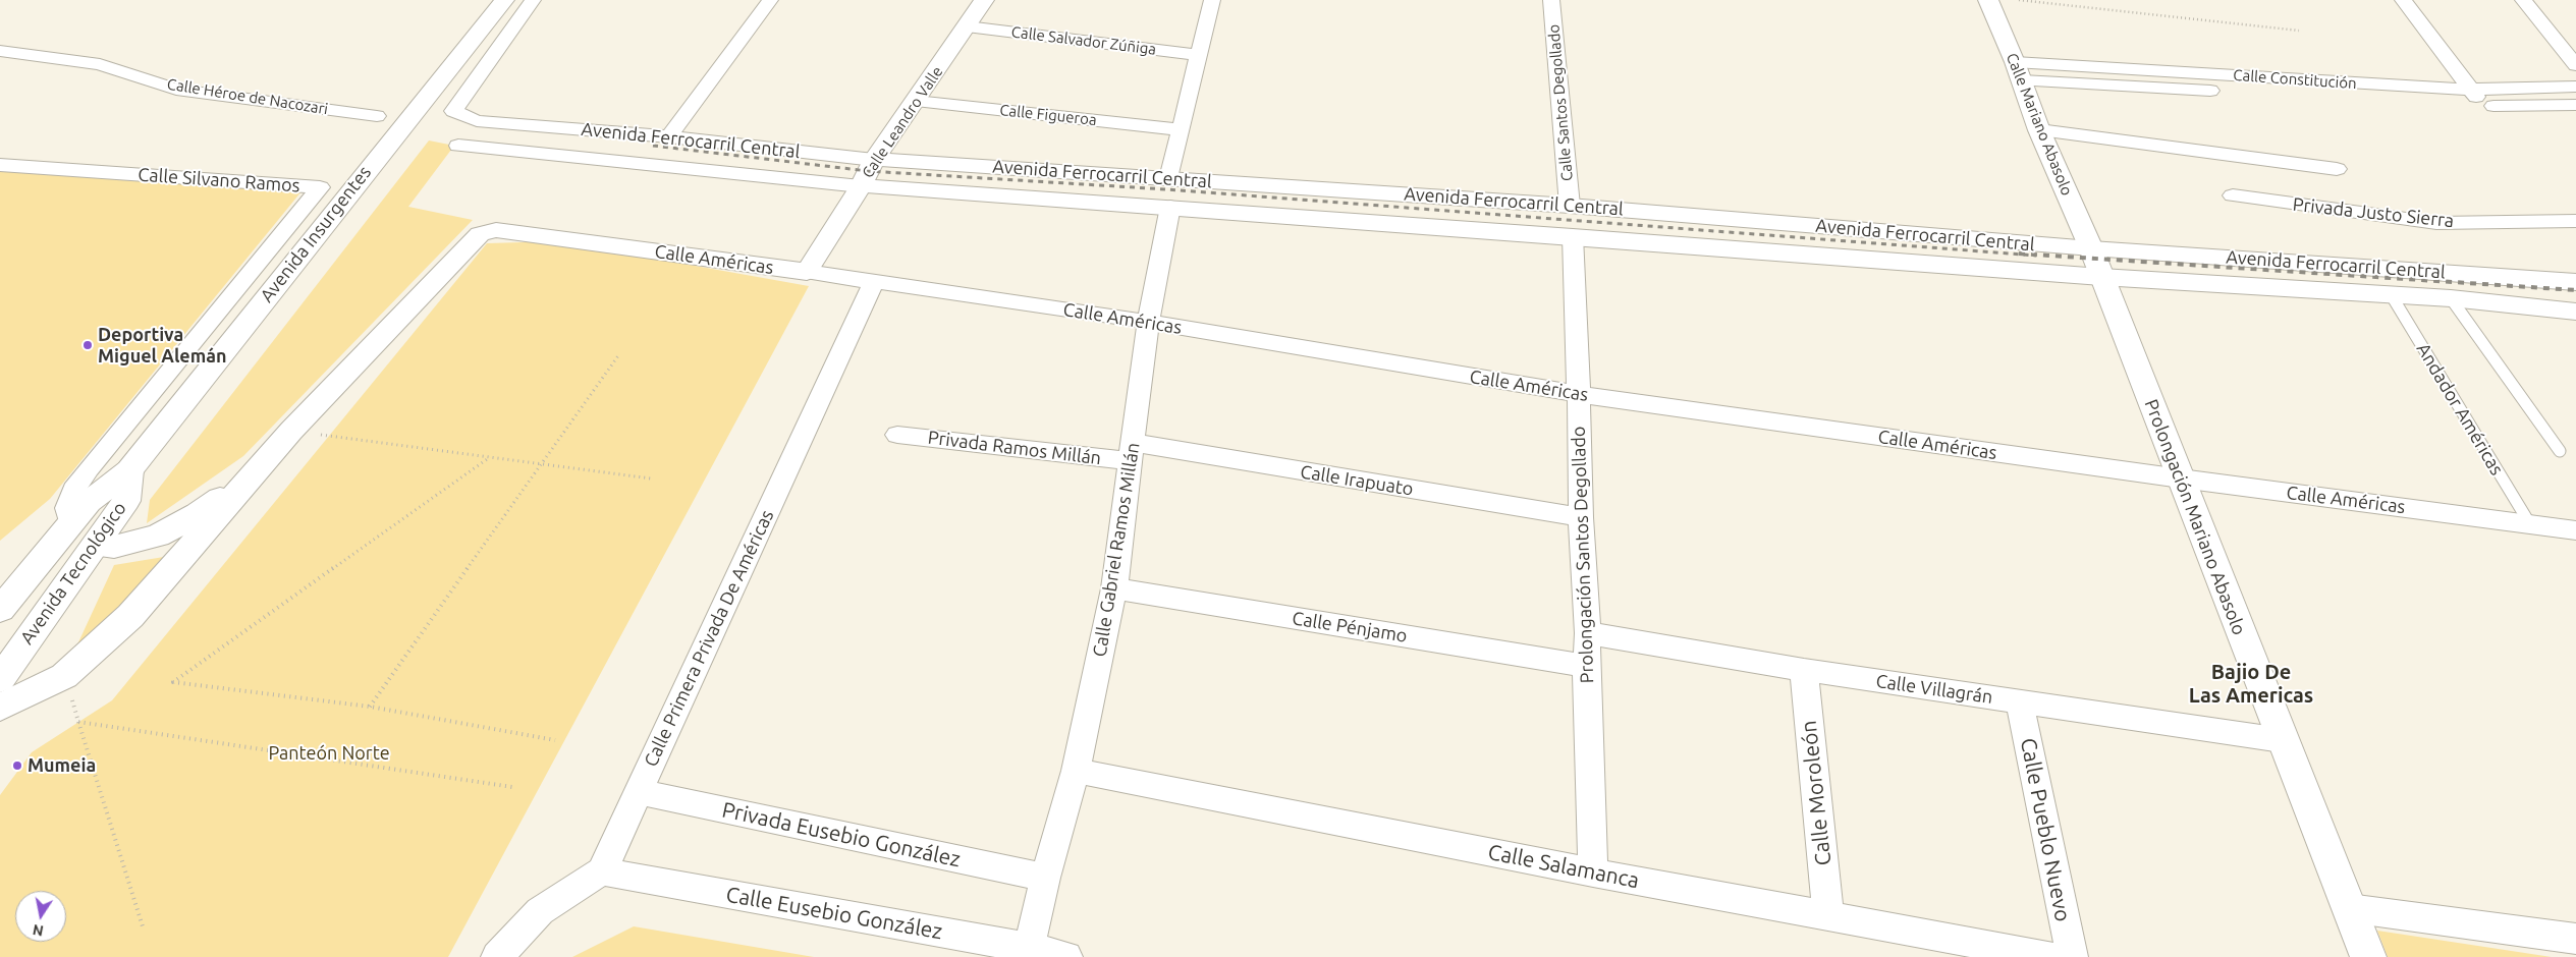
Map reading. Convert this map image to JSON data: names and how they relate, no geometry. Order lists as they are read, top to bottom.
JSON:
{
  "streets": {
    "main road": [
      "Calle Leandro Valle",
      "Calle Mariano Abasolo",
      "Avenida Ferrocarril Central",
      "Avenida Insurgentes",
      "Calle Américas",
      "Prolongación Mariano Abasolo",
      "Avenida Tecnológico"
    ],
    "street": [
      "Calle Salvador Zúñiga",
      "Calle Constitución",
      "Calle Héroe de Nacozari",
      "Calle Santos Degollado",
      "Calle Figueroa",
      "Calle Silvano Ramos",
      "Privada Justo Sierra",
      "Privada Ramos Millán",
      "Calle Irapuato",
      "Calle Gabriel Ramos Millán",
      "Prolongación Santos Degollado",
      "Calle Pénjamo",
      "Calle Primera Privada De Américas",
      "Calle Villagrán",
      "Calle Moroleón",
      "Calle Pueblo Nuevo",
      "Privada Eusebio González",
      "Calle Salamanca",
      "Calle Eusebio González"
    ],
    "lane": ["Andador Américas"]
  },
  "crossings": [
    ["Calle Salvador Zúñiga", "Calle Leandro Valle"],
    ["Calle Constitución", "Calle Mariano Abasolo"],
    ["Calle Santos Degollado", "Avenida Ferrocarril Central"],
    ["Calle Figueroa", "Calle Leandro Valle"],
    ["Calle Leandro Valle", "Avenida Ferrocarril Central"],
    ["Calle Leandro Valle", "Calle Américas"],
    ["Calle Mariano Abasolo", "Avenida Ferrocarril Central"],
    ["Calle Mariano Abasolo", "Prolongación Mariano Abasolo"],
    ["Avenida Ferrocarril Central", "Andador Américas"],
    ["Avenida Ferrocarril Central", "Prolongación Mariano Abasolo"],
    ["Avenida Ferrocarril Central", "Calle Gabriel Ramos Millán"],
    ["Avenida Ferrocarril Central", "Prolongación Santos Degollado"],
    ["Calle Silvano Ramos", "Avenida Tecnológico"],
    ["Avenida Insurgentes", "Avenida Tecnológico"],
    ["Calle Américas", "Andador Américas"],
    ["Calle Américas", "Prolongación Mariano Abasolo"],
    ["Calle Américas", "Calle Gabriel Ramos Millán"],
    ["Calle Américas", "Prolongación Santos Degollado"],
    ["Calle Américas", "Calle Primera Privada De Américas"],
    ["Privada Ramos Millán", "Calle Irapuato"],
    ["Privada Ramos Millán", "Calle Gabriel Ramos Millán"],
    ["Calle Irapuato", "Calle Gabriel Ramos Millán"],
    ["Calle Irapuato", "Prolongación Santos Degollado"],
    ["Prolongación Mariano Abasolo", "Calle Villagrán"],
    ["Calle Gabriel Ramos Millán", "Calle Pénjamo"],
    ["Calle Gabriel Ramos Millán", "Privada Eusebio González"],
    ["Calle Gabriel Ramos Millán", "Calle Salamanca"],
    ["Calle Gabriel Ramos Millán", "Calle Eusebio González"],
    ["Prolongación Santos Degollado", "Calle Pénjamo"],
    ["Prolongación Santos Degollado", "Calle Villagrán"],
    ["Prolongación Santos Degollado", "Calle Salamanca"],
    ["Calle Primera Privada De Américas", "Privada Eusebio González"],
    ["Calle Primera Privada De Américas", "Calle Eusebio González"],
    ["Calle Villagrán", "Calle Moroleón"],
    ["Calle Villagrán", "Calle Pueblo Nuevo"],
    ["Calle Moroleón", "Calle Salamanca"]
  ],
  "districts": ["Bajio De Las Americas"],
  "parks": ["Panteón Norte"],
  "places": ["Deportiva Miguel Alemán", "Mumeia"],
  "north": "bottom"
}
